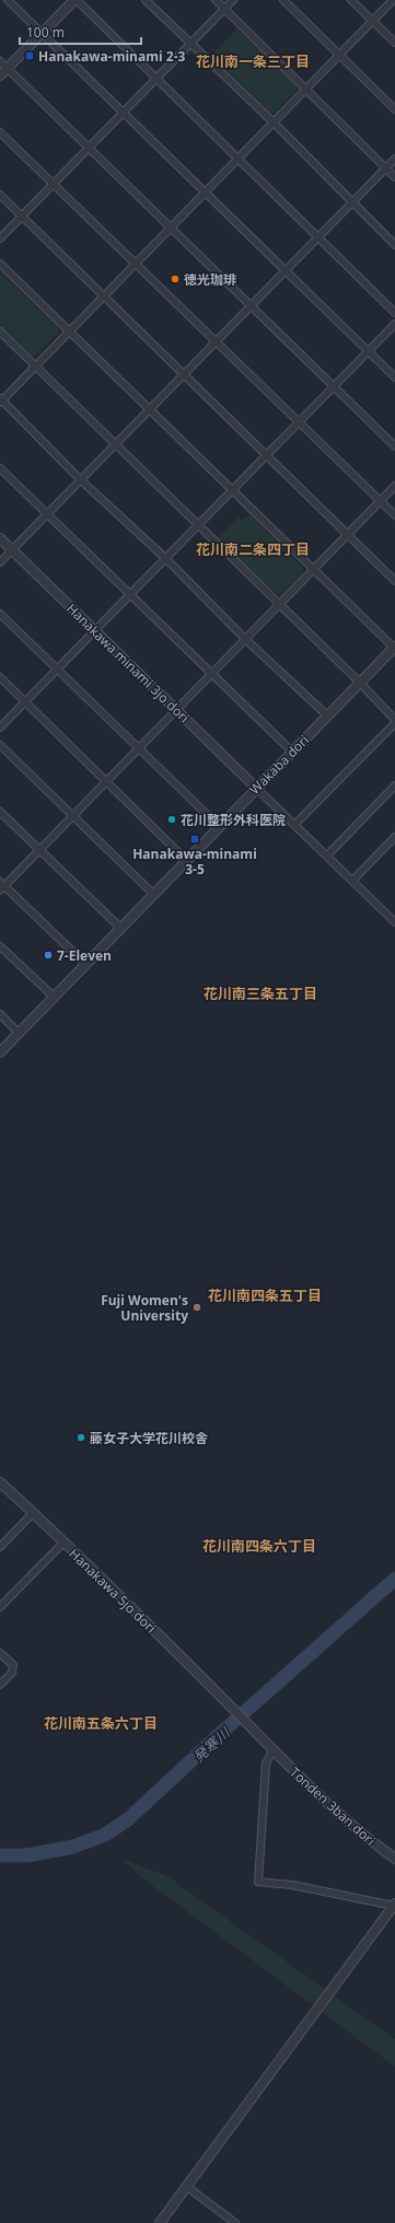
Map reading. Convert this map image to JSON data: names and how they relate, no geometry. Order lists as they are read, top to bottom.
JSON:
{
  "streets": {
    "street": [
      "Hanakawa minami 3jo dori",
      "Wakaba dori",
      "Hanakawa 5jo dori",
      "Tonden 3ban dori"
    ]
  },
  "crossings": [
    ["Hanakawa minami 3jo dori", "Wakaba dori"],
    ["Hanakawa 5jo dori", "Tonden 3ban dori"]
  ],
  "districts": [
    "花川南一条三丁目",
    "花川南二条四丁目",
    "花川南三条五丁目",
    "花川南四条五丁目",
    "花川南四条六丁目",
    "花川南五条六丁目"
  ],
  "water": ["発寒川"],
  "places": {
    "transit": ["Hanakawa-minami 2-3", "Hanakawa-minami 3-5"],
    "other": [
      "徳光珈琲",
      "花川整形外科医院",
      "7-Eleven",
      "Fuji Women's University",
      "藤女子大学花川校舎"
    ]
  },
  "scale_bar": "100 m"
}
